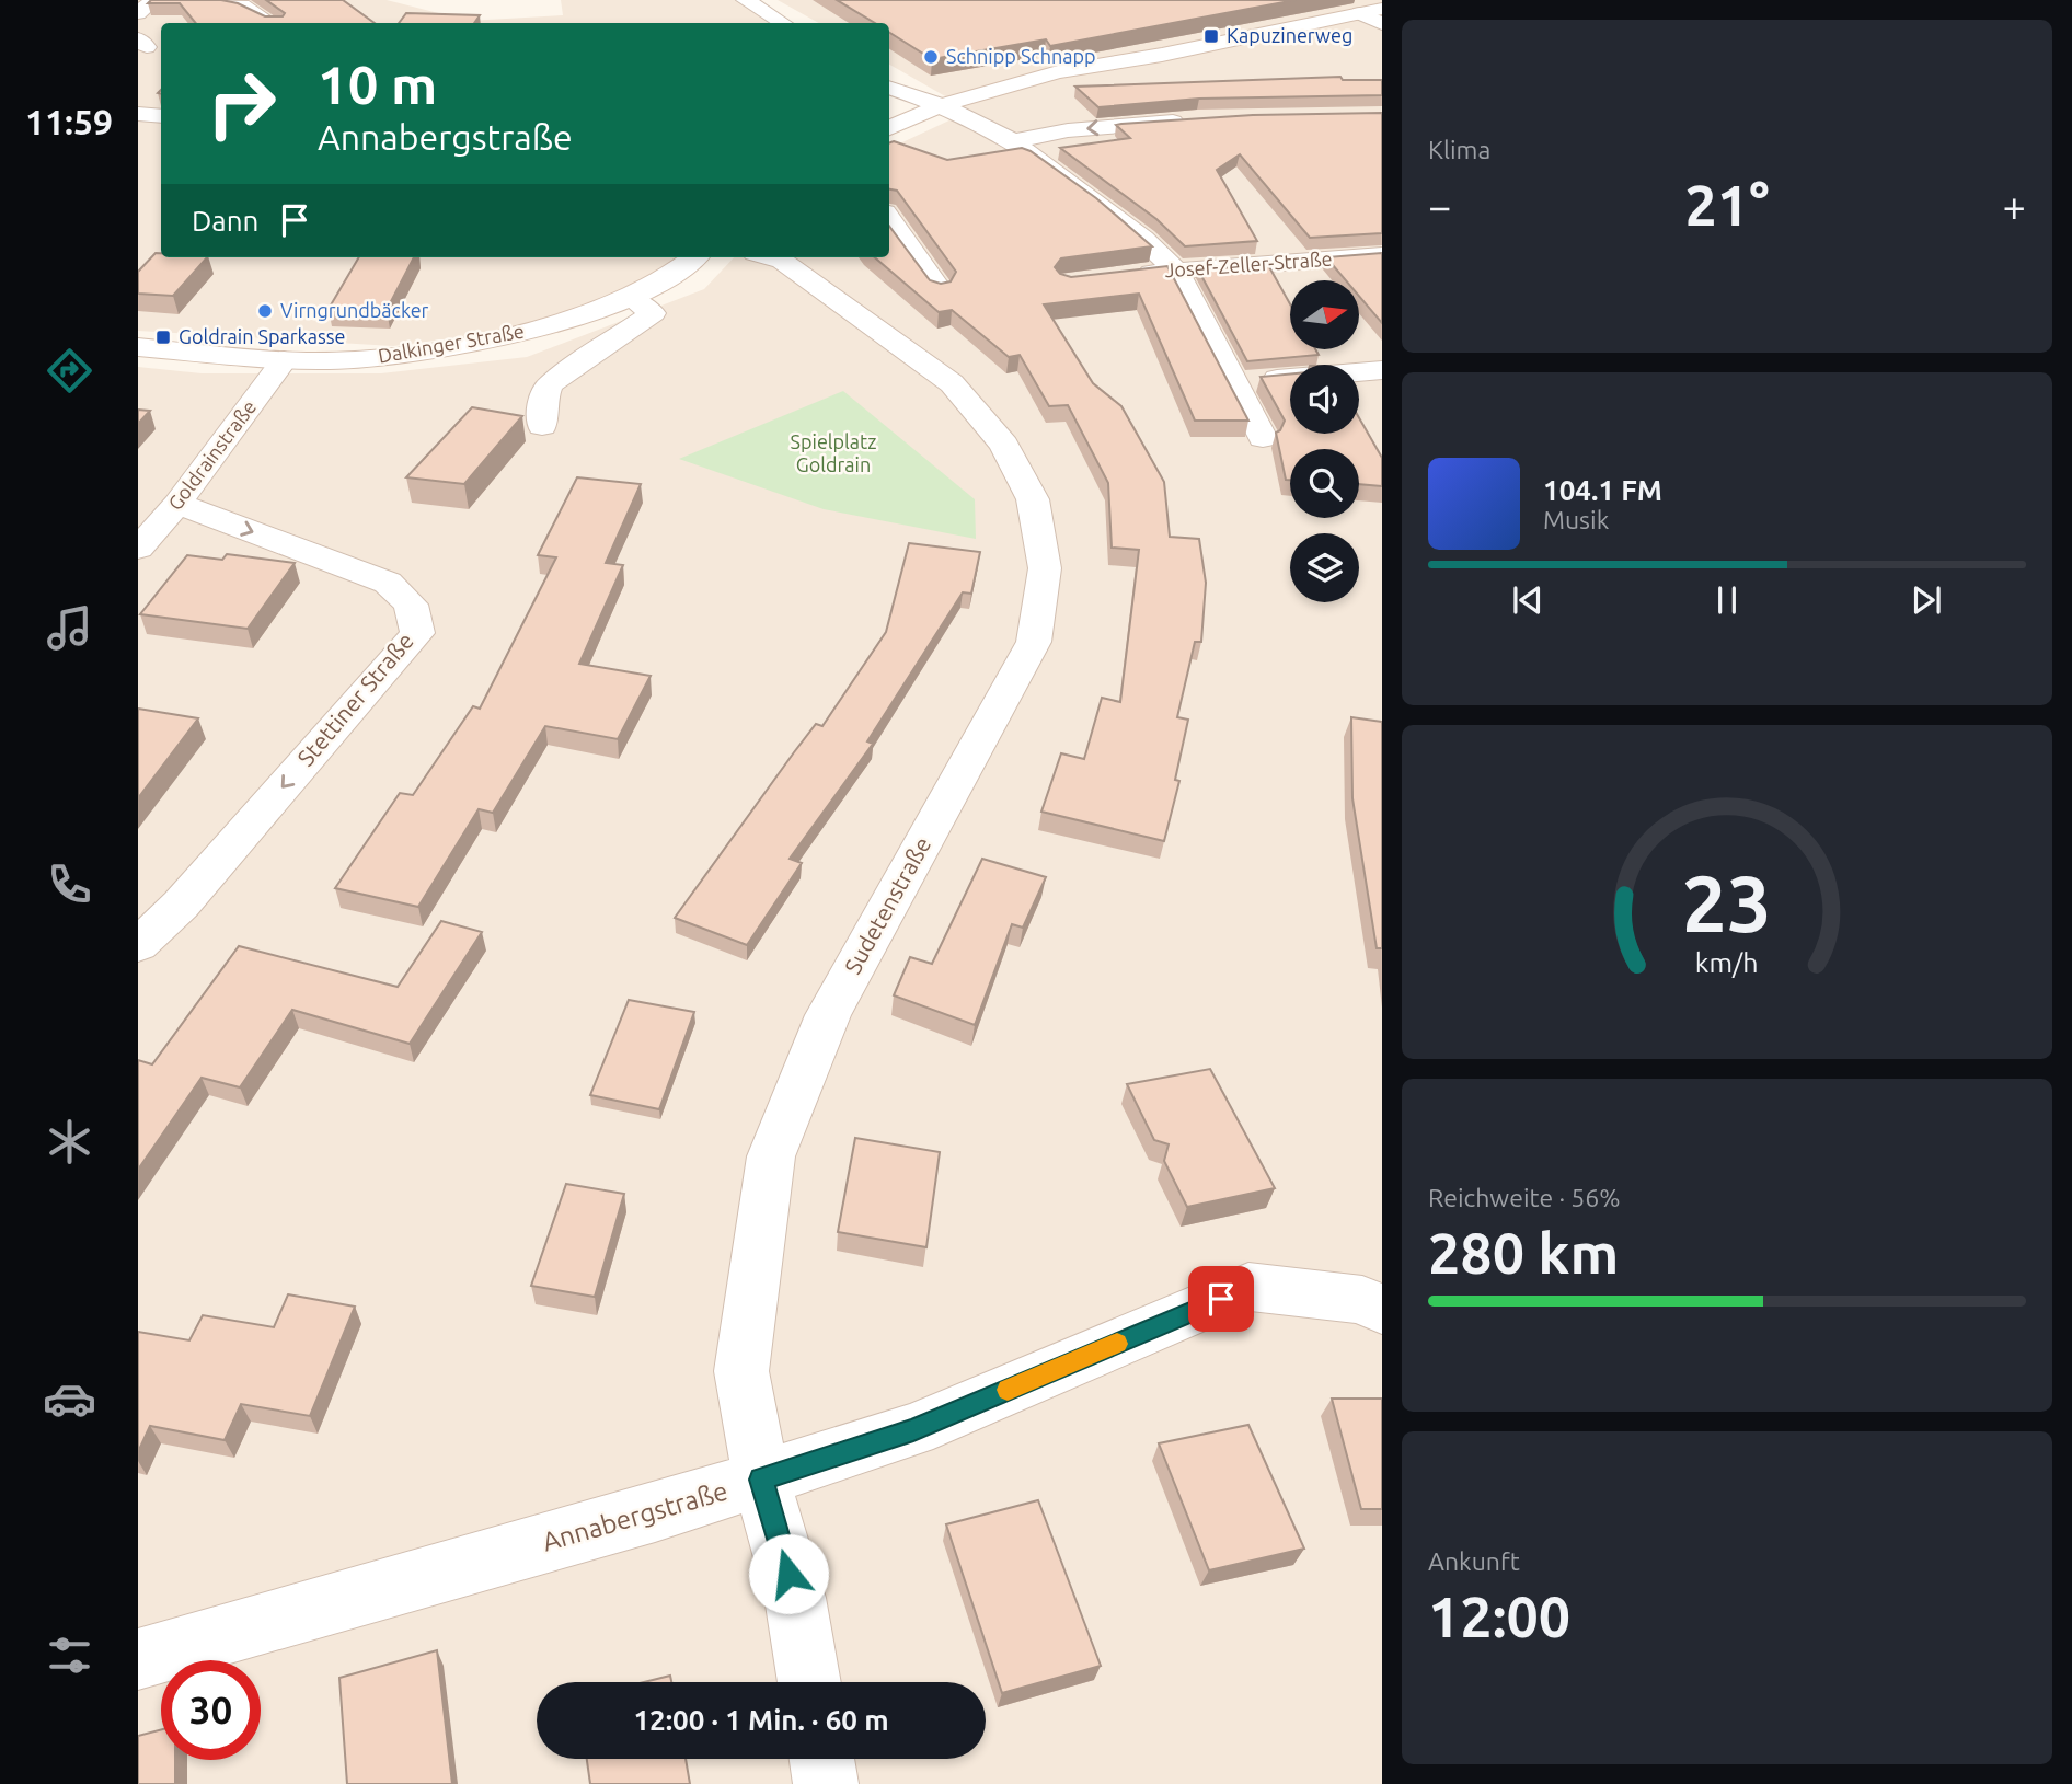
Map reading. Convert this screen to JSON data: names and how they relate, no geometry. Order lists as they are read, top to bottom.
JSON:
{
  "streets": {
    "street": [
      "Josef-Zeller-Straße",
      "Dalkinger Straße",
      "Goldrainstraße",
      "Stettiner Straße",
      "Sudetenstraße",
      "Annabergstraße"
    ]
  },
  "crossings": [
    ["Dalkinger Straße", "Goldrainstraße"],
    ["Goldrainstraße", "Stettiner Straße"],
    ["Sudetenstraße", "Annabergstraße"]
  ],
  "parks": ["Spielplatz Goldrain"],
  "places": {
    "transit": ["Kapuzinerweg", "Goldrain Sparkasse"],
    "other": ["Schnipp Schnapp", "Virngrundbäcker"]
  },
  "north": "right",
  "page": {
    "tabs": "11:59",
    "tile": [
      "Klima",
      ["Reichweite · 56%", "280 km"],
      ["Ankunft", "12:00"]
    ],
    "turn": ["10 m", "Annabergstraße"],
    "heat": ["−", "21°", "+"],
    "then": "Dann",
    "song": ["104.1 FM", "Musik"],
    "limit": "30",
    "trip": "12:00 · 1 Min. · 60 m",
    "gauge": ["23", "km/h"]
  }
}
